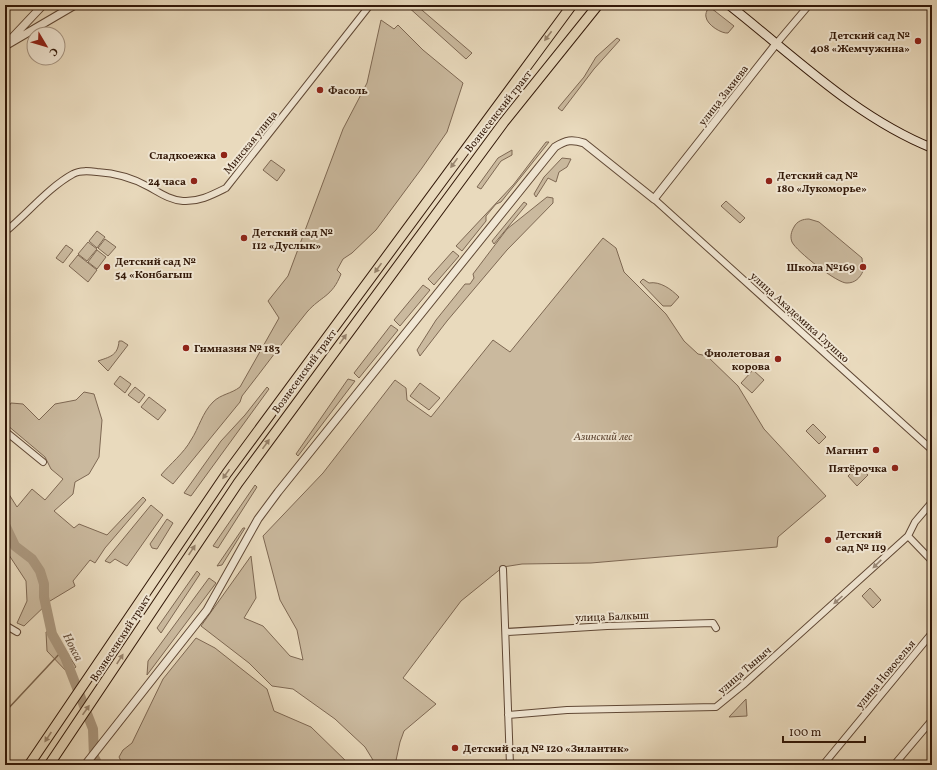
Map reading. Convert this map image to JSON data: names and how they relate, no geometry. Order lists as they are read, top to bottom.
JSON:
{
  "streets": {
    "main road": ["Вознесенский тракт"],
    "street": [
      "улица Закиева",
      "Минская улица",
      "улица Академика Глушко",
      "улица Балкыш",
      "улица Тыныч",
      "улица Новоселья"
    ]
  },
  "crossings": [
    ["улица Закиева", "улица Академика Глушко"]
  ],
  "one_way": ["улица Тыныч"],
  "water": ["Нокса"],
  "parks": ["Азинский лес"],
  "places": [
    "Детский сад № 408 «Жемчужина»",
    "Фасоль",
    "Сладкоежка",
    "24 часа",
    "Детский сад № 180 «Лукоморье»",
    "Детский сад № 112 «Дуслык»",
    "Детский сад № 54 «Конбагыш",
    "Школа №169",
    "Гимназия № 183",
    "Фиолетовая корова",
    "Магнит",
    "Пятёрочка",
    "Детский сад № 119",
    "Детский сад № 120 «Зилантик»"
  ],
  "scale_bar": "100 m",
  "north": "bottom right"
}
